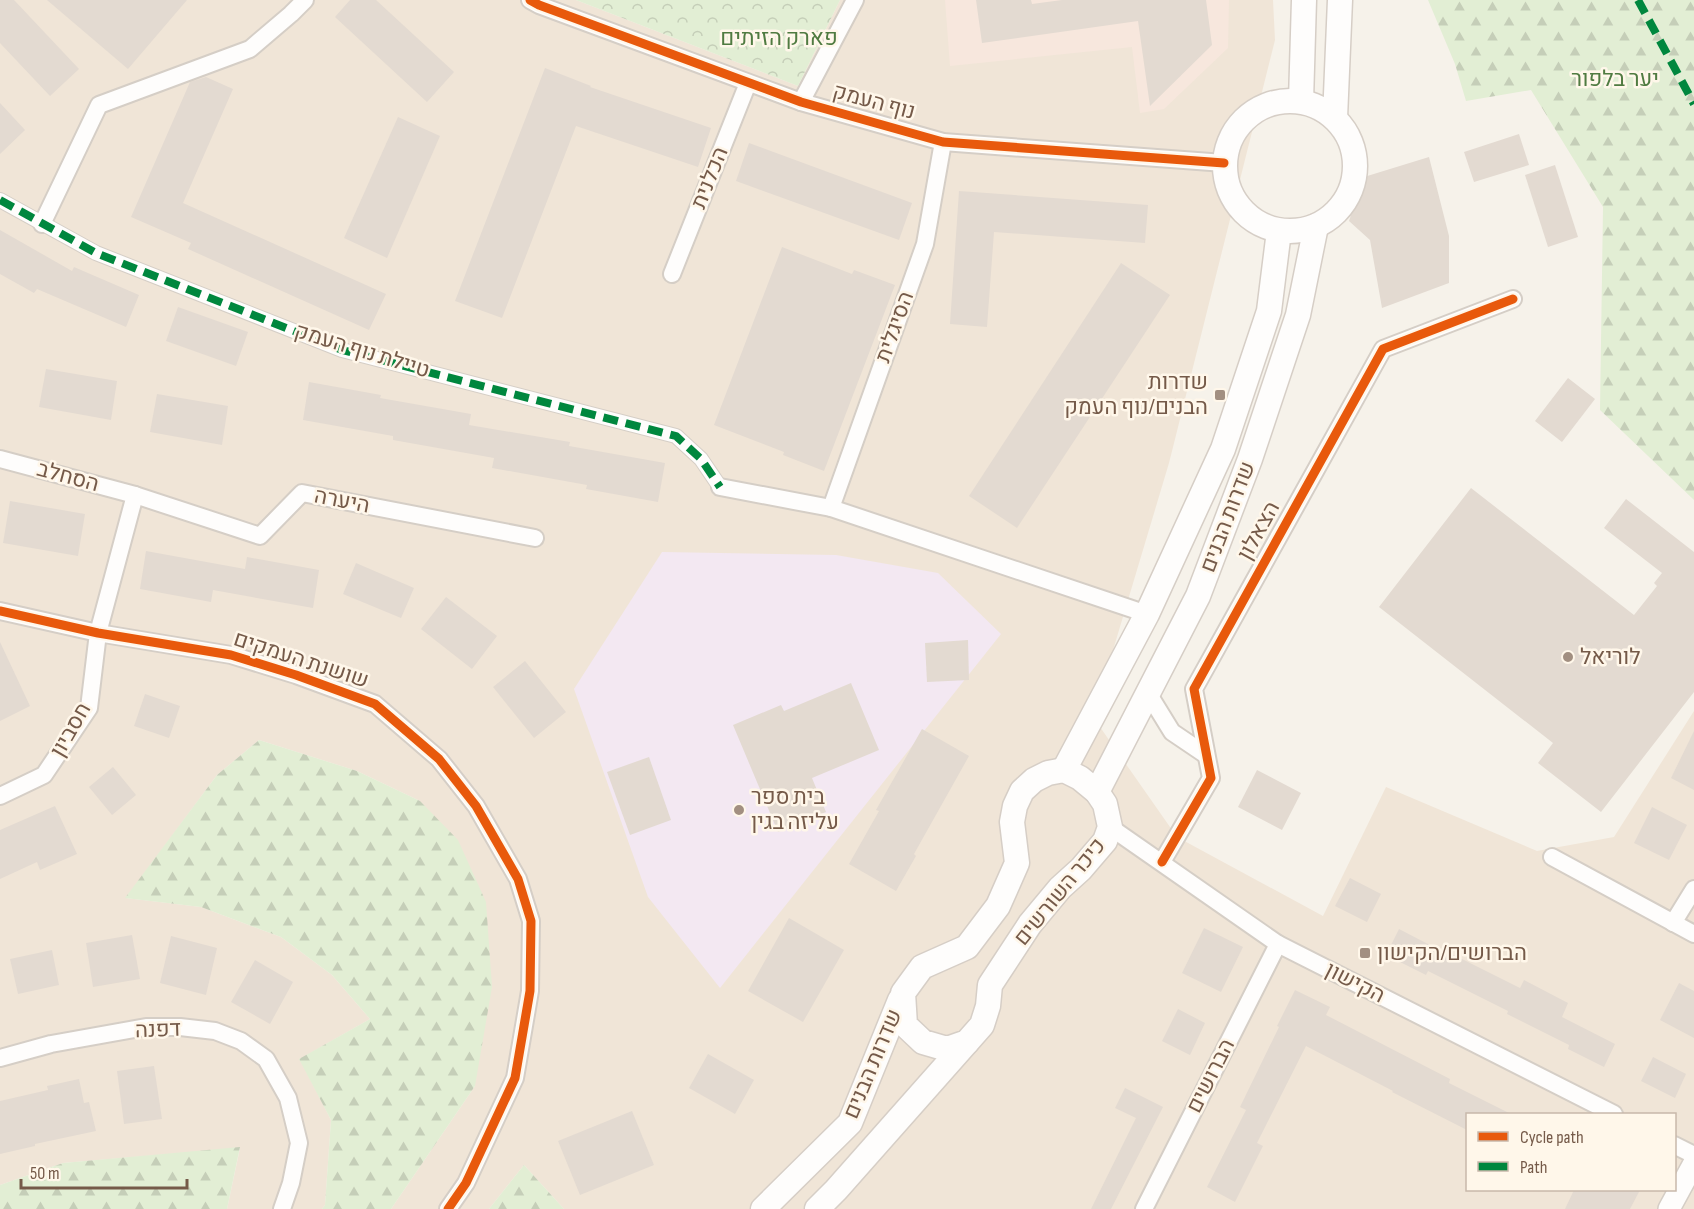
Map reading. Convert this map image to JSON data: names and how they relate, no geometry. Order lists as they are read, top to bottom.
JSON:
{
  "streets": {
    "main road": ["שדרות הבנים", "כיכר השורשים"],
    "street": [
      "נוף העמק",
      "הכלנית",
      "הסיגלית",
      "טיילת נוף העמק",
      "הסחלב",
      "היערה",
      "הצאלון",
      "שושנת העמקים",
      "חסביון",
      "הקישון",
      "דפנה",
      "הברושים"
    ]
  },
  "crossings": [
    ["נוף העמק", "הכלנית"],
    ["נוף העמק", "הסיגלית"],
    ["נוף העמק", "שדרות הבנים"],
    ["הסחלב", "היערה"],
    ["הסחלב", "חסביון"],
    ["היערה", "חסביון"],
    ["שדרות הבנים", "כיכר השורשים"],
    ["הצאלון", "הקישון"],
    ["שושנת העמקים", "חסביון"],
    ["כיכר השורשים", "הקישון"],
    ["הקישון", "הברושים"]
  ],
  "parks": ["פארק הזיתים", "יער בלפור"],
  "places": {
    "transit": ["שדרות הבנים/נוף העמק", "הברושים/הקישון"],
    "other": ["לוריאל", "בית ספר עליזה בגין"]
  },
  "legend": ["Cycle path", "Path"],
  "scale_bar": "50 m"
}
